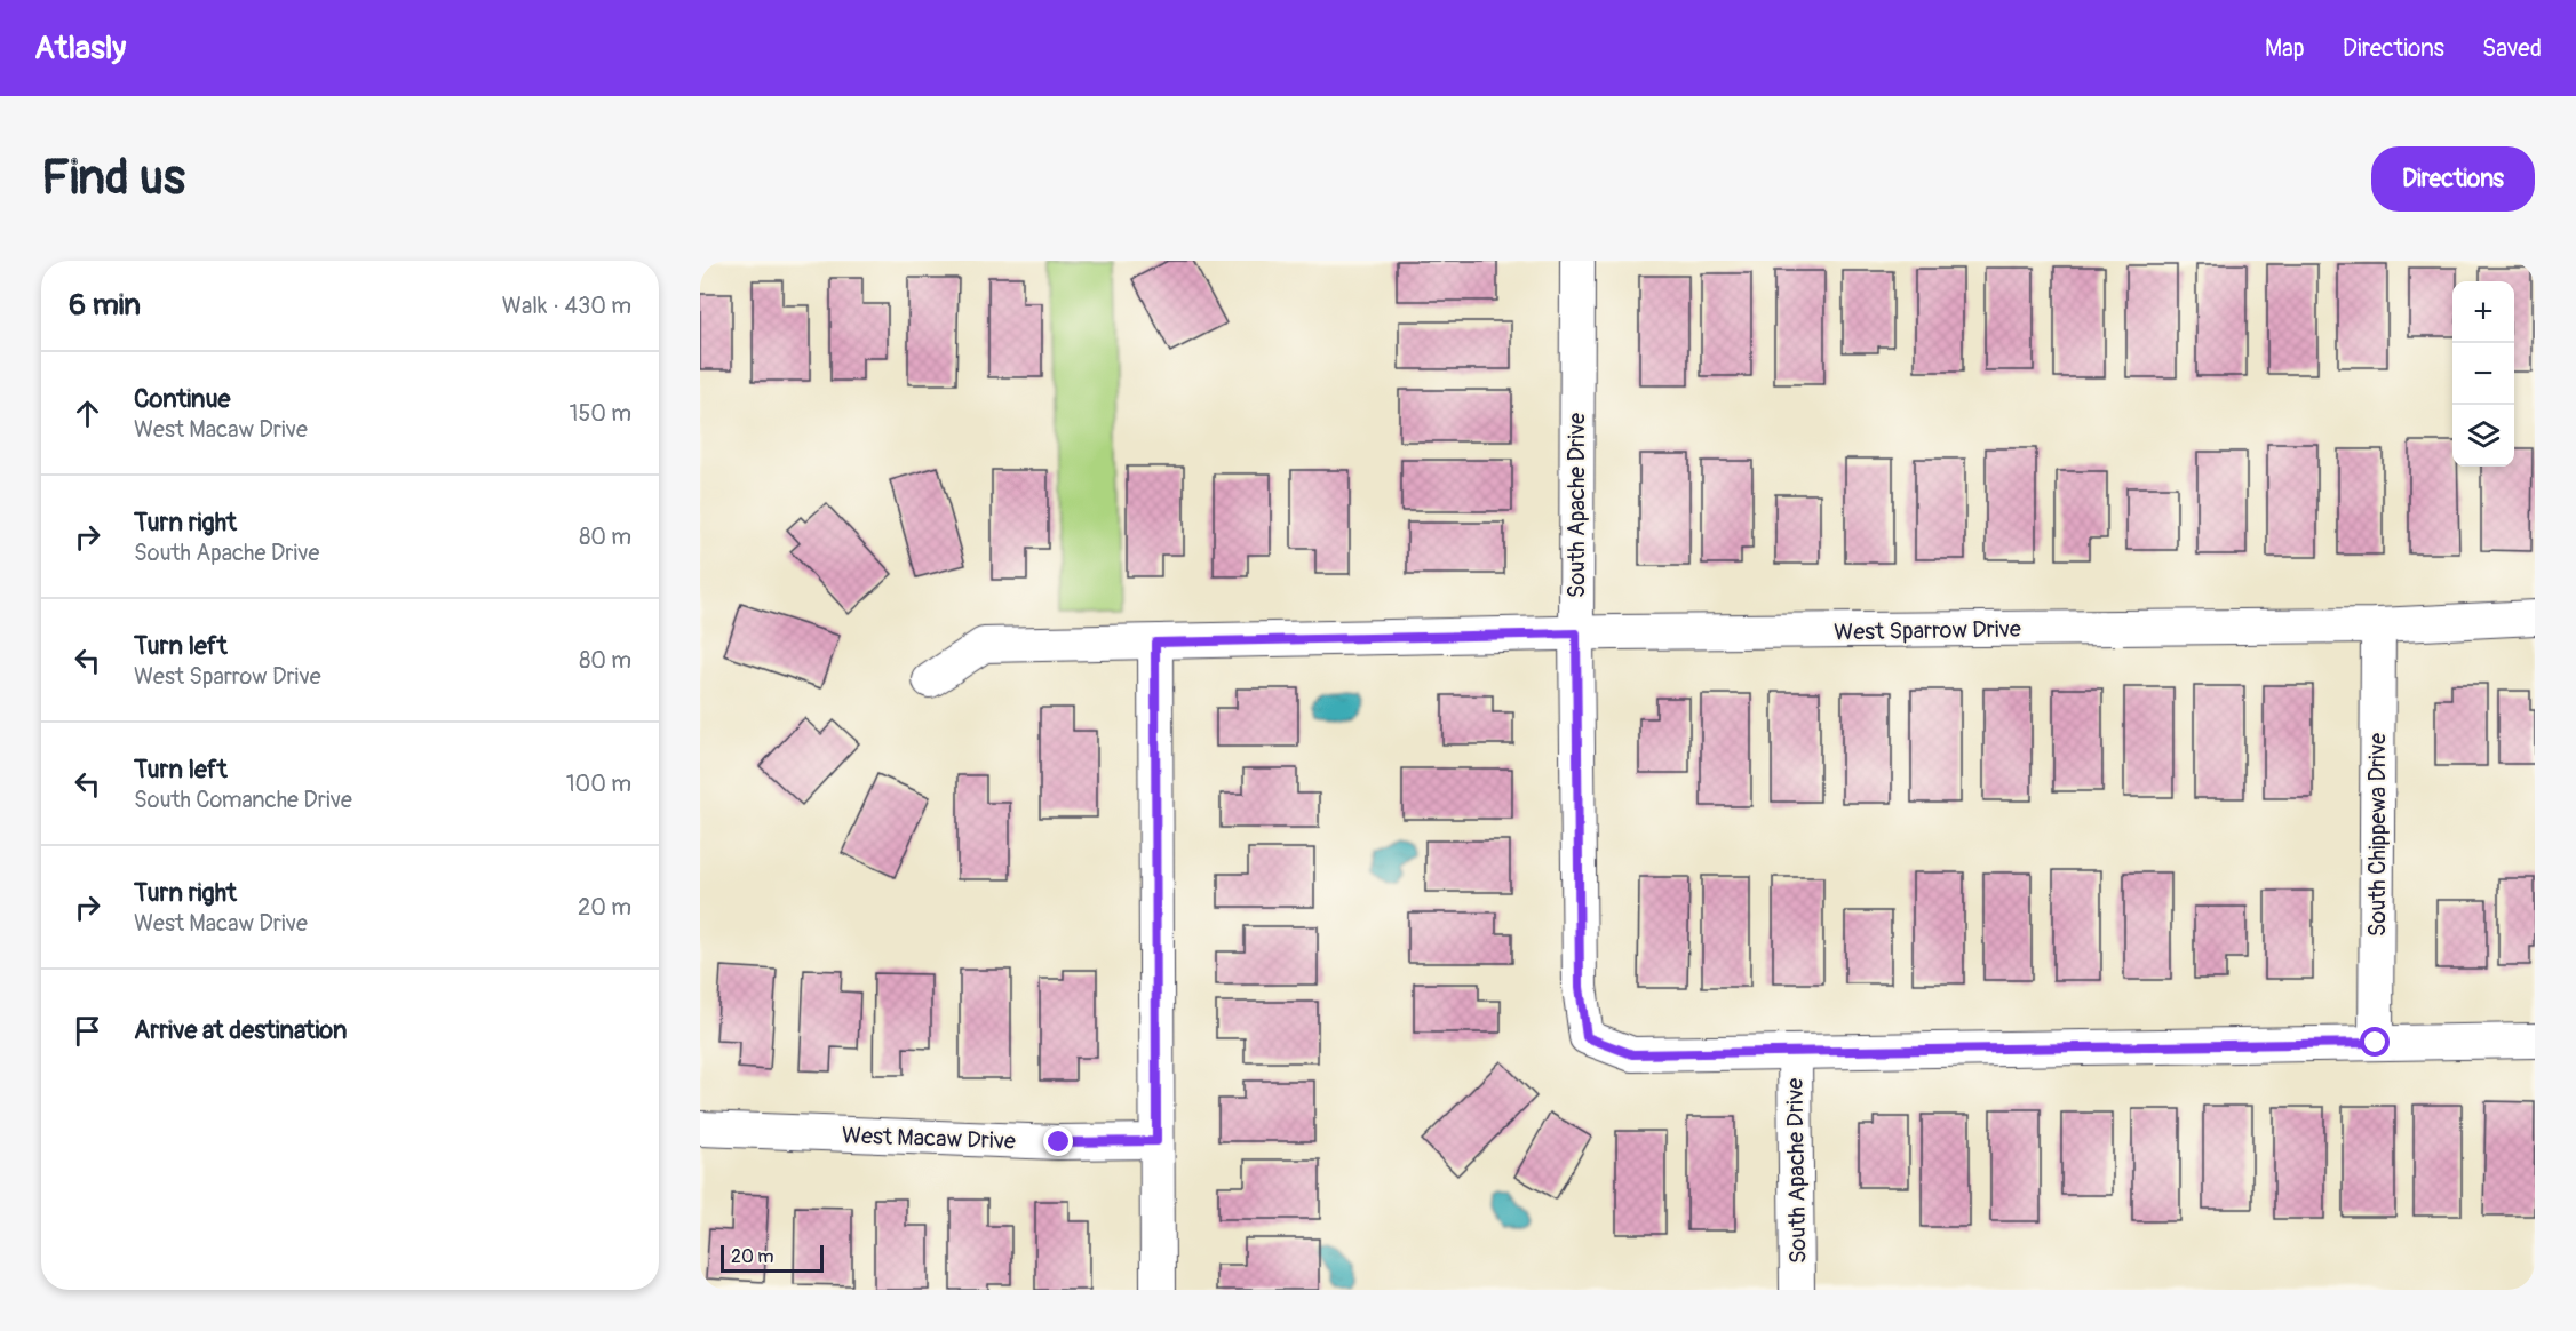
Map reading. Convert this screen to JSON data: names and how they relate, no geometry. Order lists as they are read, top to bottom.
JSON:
{
  "streets": {
    "street": [
      "South Apache Drive",
      "West Sparrow Drive",
      "South Chippewa Drive",
      "West Macaw Drive"
    ]
  },
  "crossings": [
    ["South Apache Drive", "West Sparrow Drive"],
    ["West Sparrow Drive", "South Chippewa Drive"]
  ],
  "scale_bar": "20 m",
  "page": {
    "header": "Atlasly",
    "nav": ["Map", "Directions", "Saved"],
    "buttons": "Directions",
    "title": "Find us",
    "heading": ["6 min", "Walk · 430 m"],
    "map_buttons": ["+", "−"],
    "list": [
      ["Continue", "West Macaw Drive", "150 m"],
      ["Turn right", "South Apache Drive", "80 m"],
      ["Turn left", "West Sparrow Drive", "80 m"],
      ["Turn left", "South Comanche Drive", "100 m"],
      ["Turn right", "West Macaw Drive", "20 m"],
      "Arrive at destination"
    ],
    "scale": "20 m"
  }
}
